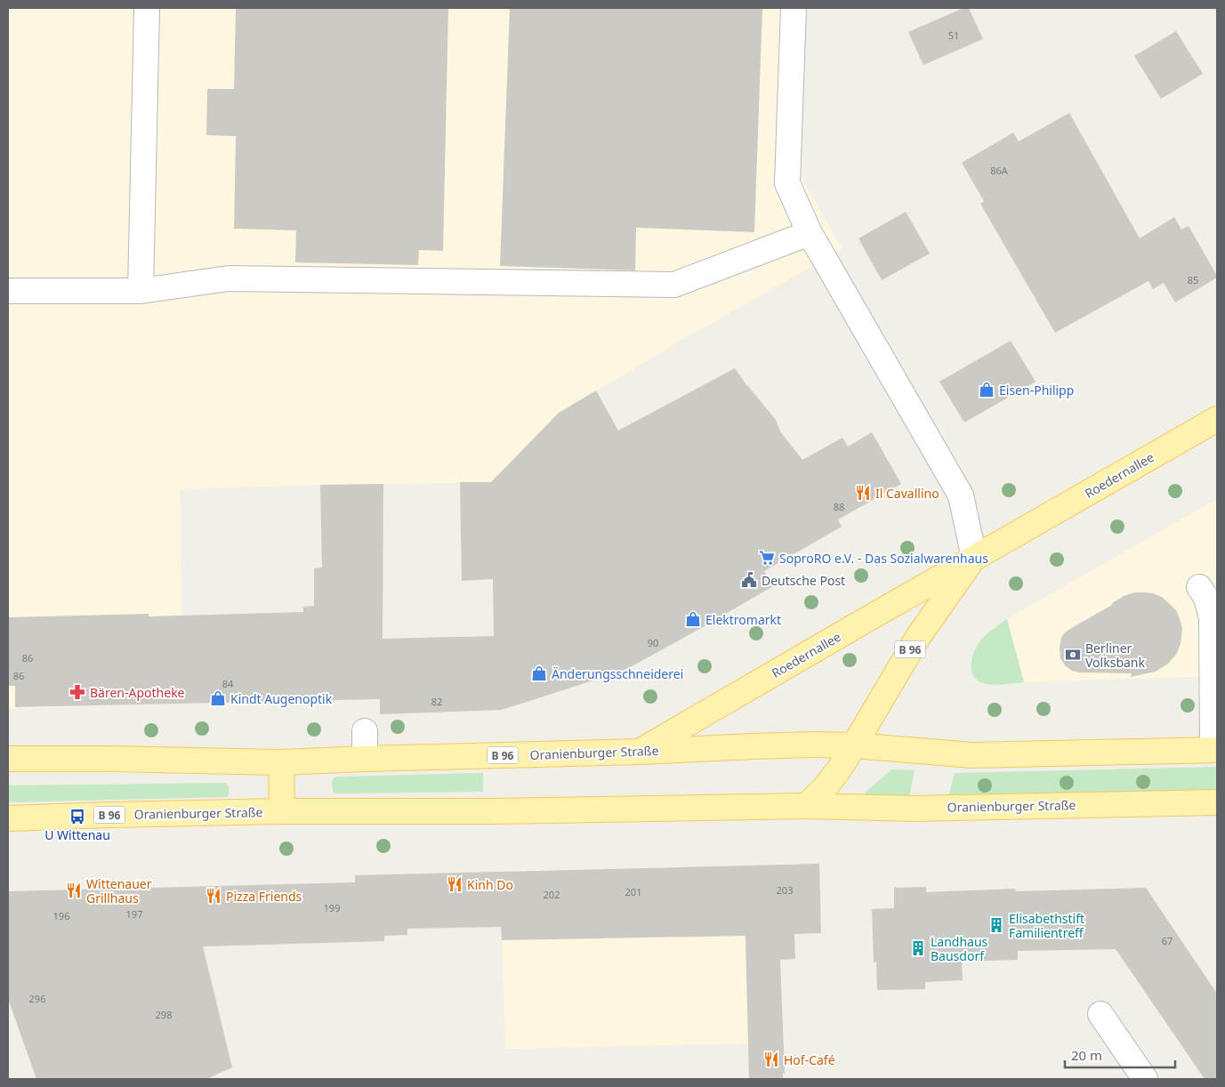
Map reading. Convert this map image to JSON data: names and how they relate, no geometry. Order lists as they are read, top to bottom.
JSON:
{
  "streets": {
    "main road": ["Roedernallee", "B 96", "Oranienburger Straße"]
  },
  "crossings": [
    ["Roedernallee", "B 96"],
    ["Roedernallee", "Oranienburger Straße"],
    ["B 96", "Oranienburger Straße"]
  ],
  "places": {
    "shop": [
      "Eisen-Philipp",
      "Elektromarkt",
      "Änderungsschneiderei",
      "Kindt Augenoptik"
    ],
    "restaurant": [
      "Il Cavallino",
      "Kinh Do",
      "Wittenauer Grillhaus",
      "Pizza Friends",
      "Hof-Café"
    ],
    "supermarket": ["SoproRO e.V. - Das Sozialwarenhaus"],
    "public building": ["Deutsche Post"],
    "bank": ["Berliner Volksbank"],
    "pharmacy": ["Bären-Apotheke"],
    "bus stop": ["U Wittenau"],
    "building": ["Elisabethstift Familientreff", "Landhaus Bausdorf"]
  },
  "house_numbers": [
    "51",
    "86A",
    "85",
    "88",
    "90",
    "86",
    "86",
    "84",
    "82",
    "203",
    "201",
    "202",
    "199",
    "197",
    "196",
    "67",
    "296",
    "298"
  ],
  "scale_bar": "20 m"
}
